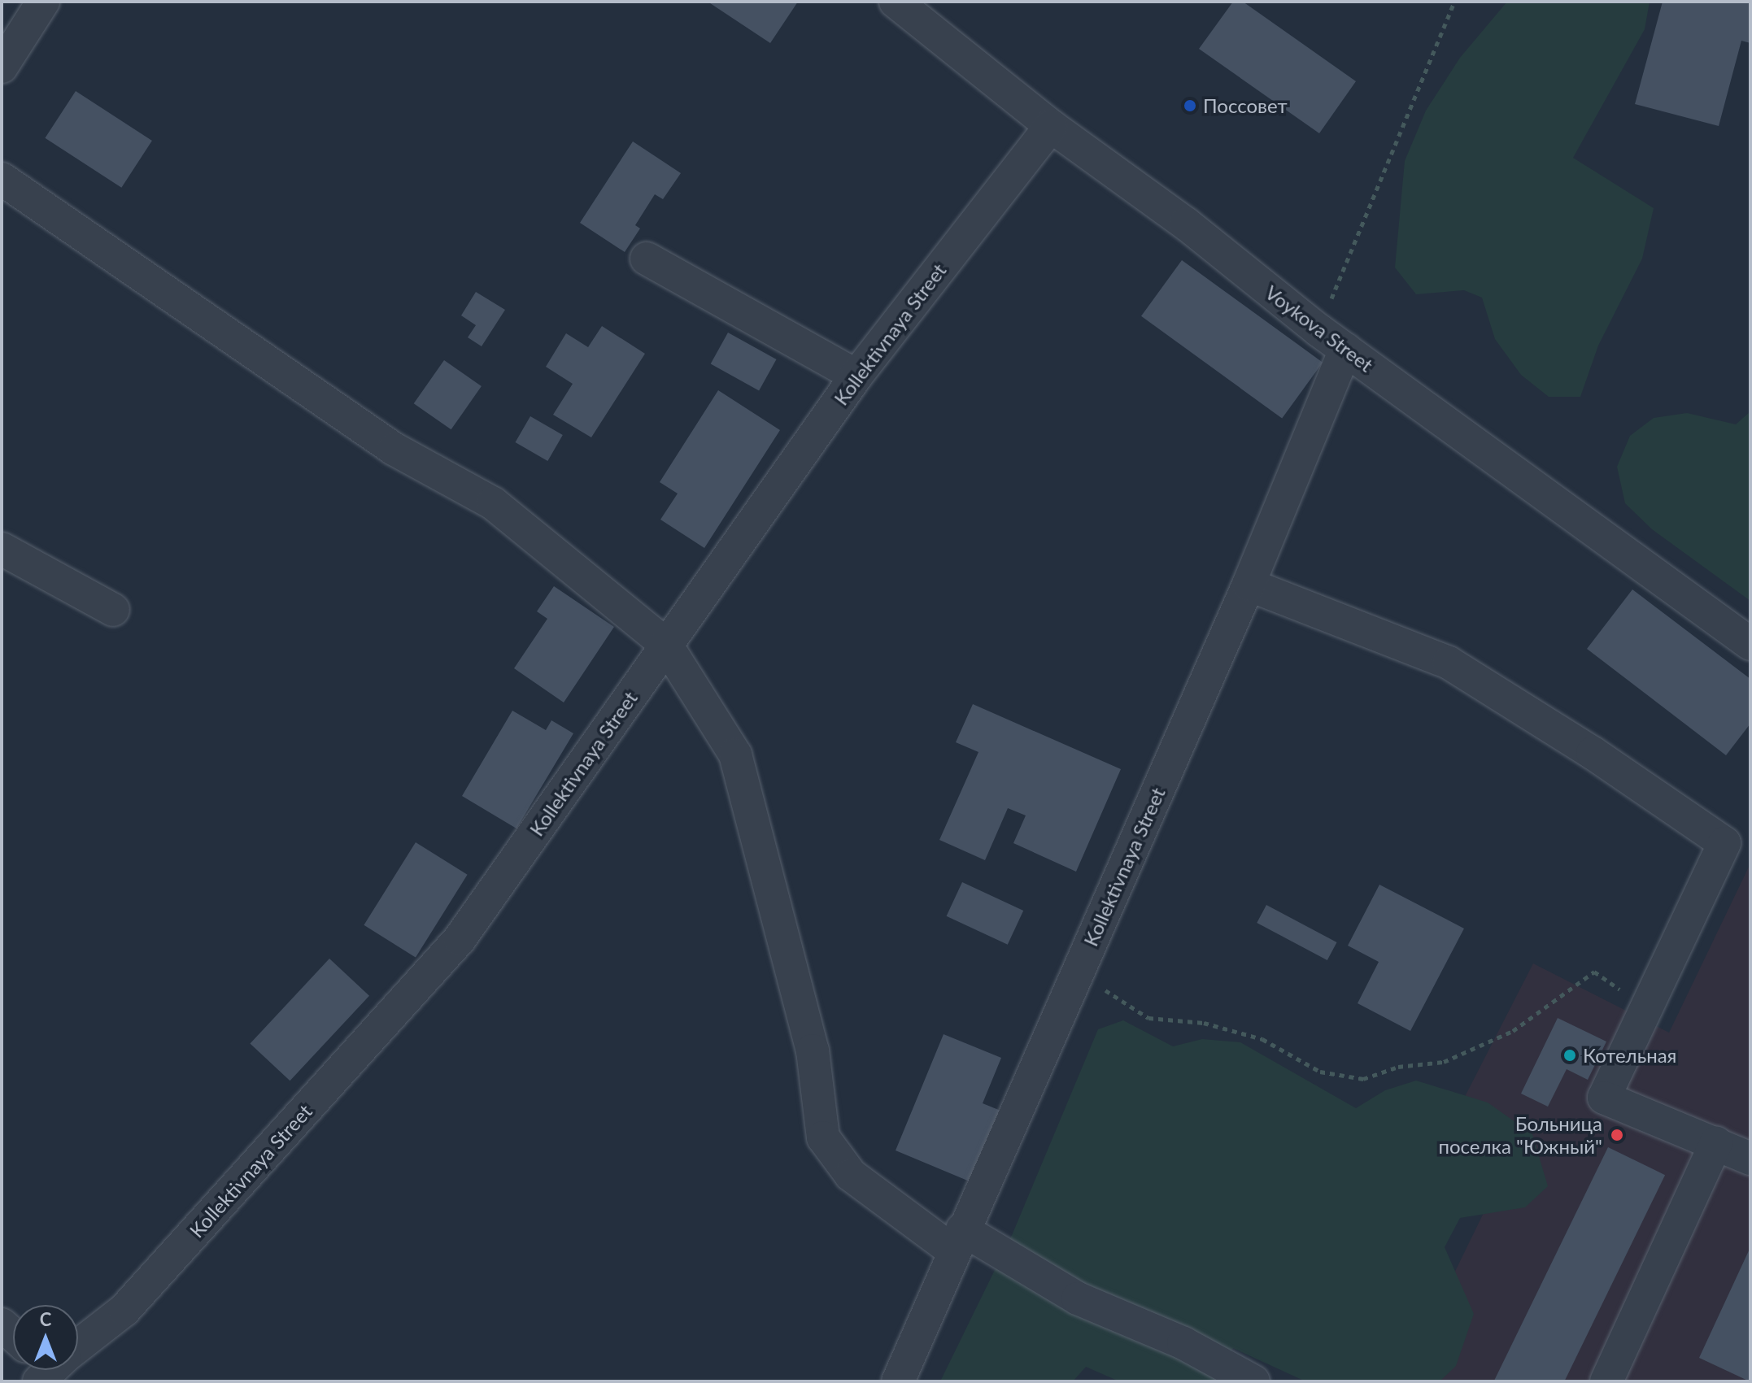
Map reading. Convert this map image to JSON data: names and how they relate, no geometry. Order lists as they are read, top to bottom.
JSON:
{
  "streets": {
    "street": ["Voykova Street", "Kollektivnaya Street"]
  },
  "crossings": [
    ["Voykova Street", "Kollektivnaya Street"]
  ],
  "places": ["Поссовет", "Котельная", "Больница поселка \"Южный\""],
  "north": "top"
}
